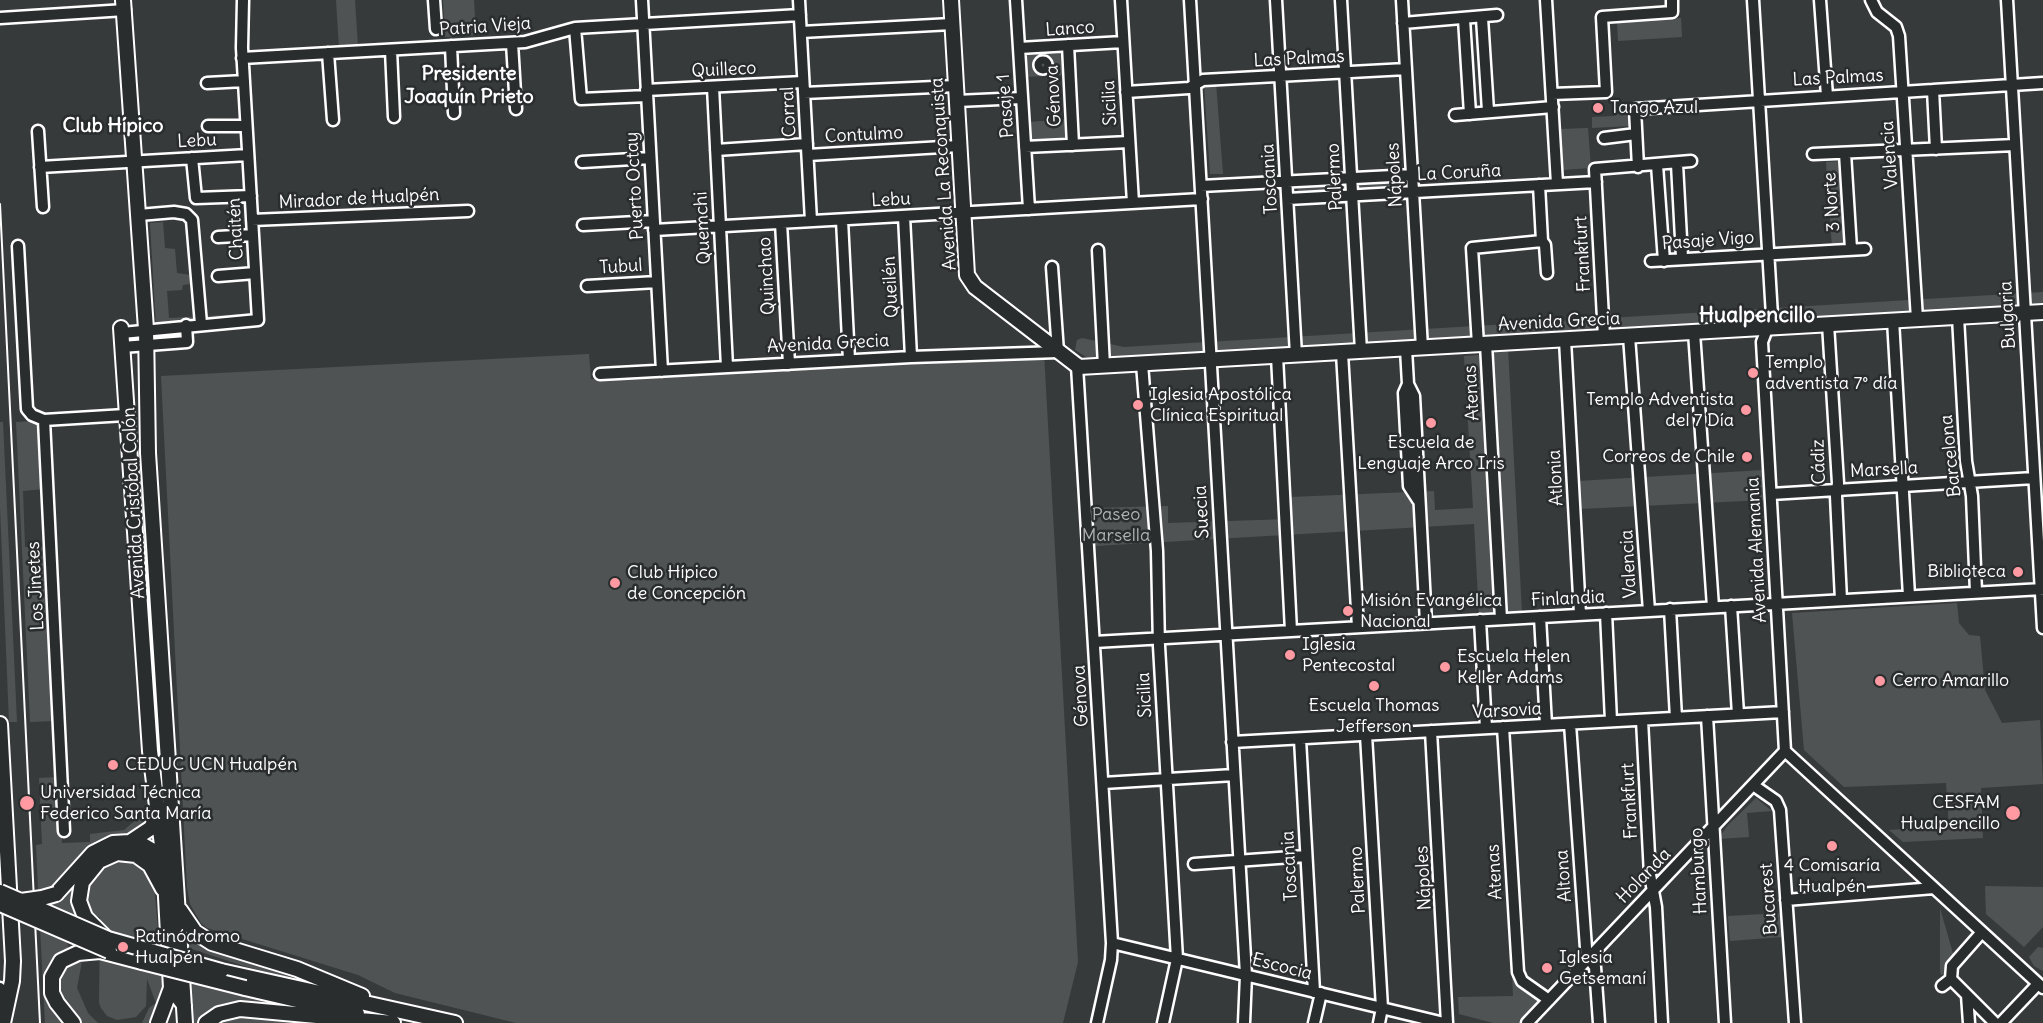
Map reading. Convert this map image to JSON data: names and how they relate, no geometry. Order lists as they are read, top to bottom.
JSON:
{
  "streets": {
    "main road": ["Avenida La Reconquista", "Avenida Grecia", "Avenida Cristóbal Colón"],
    "street": [
      "Patria Vieja",
      "Lanco",
      "Las Palmas",
      "Quilleco",
      "Génova",
      "Sicilia",
      "Pasaje 1",
      "Corral",
      "Contulmo",
      "Lebu",
      "Valencia",
      "La Coruña",
      "Nápoles",
      "Palermo",
      "Toscania",
      "Puerto Octay",
      "Mirador de Hualpén",
      "3 Norte",
      "Quemchi",
      "Chaitén",
      "Pasaje Vigo",
      "Frankfurt",
      "Tubul",
      "Quinchao",
      "Queilén",
      "Bulgaria",
      "Atenas",
      "Barcelona",
      "Cádiz",
      "Marsella",
      "Atlonia",
      "Suecia",
      "Avenida Alemania",
      "Los Jinetes",
      "Finlandia",
      "Varsovia",
      "Hamburgo",
      "Altona",
      "Holanda",
      "Bucarest",
      "Escocia"
    ]
  },
  "crossings": [
    ["Patria Vieja", "Quilleco"],
    ["Patria Vieja", "Corral"],
    ["Patria Vieja", "Puerto Octay"],
    ["Patria Vieja", "Chaitén"],
    ["Lanco", "Génova"],
    ["Lanco", "Sicilia"],
    ["Lanco", "Pasaje 1"],
    ["Las Palmas", "Valencia"],
    ["Las Palmas", "Nápoles"],
    ["Las Palmas", "Palermo"],
    ["Las Palmas", "Toscania"],
    ["Las Palmas", "Bulgaria"],
    ["Las Palmas", "Suecia"],
    ["Las Palmas", "Avenida Alemania"],
    ["Quilleco", "Corral"],
    ["Quilleco", "Puerto Octay"],
    ["Quilleco", "Quemchi"],
    ["Génova", "Avenida La Reconquista"],
    ["Génova", "Avenida Grecia"],
    ["Génova", "Finlandia"],
    ["Génova", "Escocia"],
    ["Sicilia", "Lebu"],
    ["Sicilia", "Avenida Grecia"],
    ["Sicilia", "Finlandia"],
    ["Sicilia", "Escocia"],
    ["Pasaje 1", "Lebu"],
    ["Corral", "Contulmo"],
    ["Corral", "Lebu"],
    ["Contulmo", "Avenida La Reconquista"],
    ["Contulmo", "Quemchi"],
    ["Lebu", "Avenida La Reconquista"],
    ["Lebu", "Puerto Octay"],
    ["Lebu", "Quemchi"],
    ["Lebu", "Chaitén"],
    ["Lebu", "Quinchao"],
    ["Lebu", "Queilén"],
    ["Lebu", "Avenida Cristóbal Colón"],
    ["Lebu", "Suecia"],
    ["Valencia", "Avenida Grecia"],
    ["Valencia", "Finlandia"],
    ["La Coruña", "Nápoles"],
    ["La Coruña", "Palermo"],
    ["La Coruña", "Toscania"],
    ["La Coruña", "Frankfurt"],
    ["La Coruña", "Suecia"],
    ["Avenida La Reconquista", "Avenida Grecia"],
    ["Nápoles", "Avenida Grecia"],
    ["Nápoles", "Varsovia"],
    ["Nápoles", "Escocia"],
    ["Palermo", "Avenida Grecia"],
    ["Palermo", "Varsovia"],
    ["Palermo", "Escocia"],
    ["Toscania", "Avenida Grecia"],
    ["Toscania", "Varsovia"],
    ["Toscania", "Escocia"],
    ["Puerto Octay", "Tubul"],
    ["Puerto Octay", "Avenida Grecia"],
    ["Mirador de Hualpén", "Chaitén"],
    ["3 Norte", "Pasaje Vigo"],
    ["Quemchi", "Avenida Grecia"],
    ["Chaitén", "Avenida Cristóbal Colón"],
    ["Pasaje Vigo", "Avenida Alemania"],
    ["Frankfurt", "Avenida Grecia"],
    ["Frankfurt", "Varsovia"],
    ["Frankfurt", "Holanda"],
    ["Quinchao", "Avenida Grecia"],
    ["Queilén", "Avenida Grecia"],
    ["Bulgaria", "Avenida Grecia"],
    ["Bulgaria", "Marsella"],
    ["Bulgaria", "Finlandia"],
    ["Avenida Grecia", "Atenas"],
    ["Avenida Grecia", "Barcelona"],
    ["Avenida Grecia", "Cádiz"],
    ["Avenida Grecia", "Atlonia"],
    ["Avenida Grecia", "Suecia"],
    ["Avenida Grecia", "Avenida Alemania"],
    ["Atenas", "Finlandia"],
    ["Atenas", "Varsovia"],
    ["Atenas", "Holanda"],
    ["Barcelona", "Marsella"],
    ["Barcelona", "Finlandia"],
    ["Cádiz", "Marsella"],
    ["Cádiz", "Finlandia"],
    ["Marsella", "Avenida Alemania"],
    ["Atlonia", "Finlandia"],
    ["Suecia", "Finlandia"],
    ["Suecia", "Varsovia"],
    ["Suecia", "Escocia"],
    ["Avenida Alemania", "Finlandia"],
    ["Avenida Alemania", "Varsovia"],
    ["Avenida Alemania", "Holanda"],
    ["Varsovia", "Hamburgo"],
    ["Varsovia", "Altona"],
    ["Hamburgo", "Holanda"],
    ["Altona", "Holanda"],
    ["Holanda", "Bucarest"]
  ],
  "districts": ["Presidente Joaquín Prieto", "Club Hípico", "Hualpencillo"],
  "parks": ["Paseo Marsella"],
  "places": [
    "Tango Azul",
    "Templo adventista 7° día",
    "Iglesia Apostólica Clínica Espiritual",
    "Templo Adventista del 7 Día",
    "Escuela de Lenguaje Arco Iris",
    "Correos de Chile",
    "Biblioteca",
    "Club Hípico de Concepción",
    "Misión Evangélica Nacional",
    "Iglesia Pentecostal",
    "Escuela Helen Keller Adams",
    "Cerro Amarillo",
    "Escuela Thomas Jefferson",
    "CEDUC UCN Hualpén",
    "Universidad Técnica Federico Santa María",
    "CESFAM Hualpencillo",
    "4 Comisaría Hualpén",
    "Patinódromo Hualpén",
    "Iglesia Getsemaní"
  ]
}
